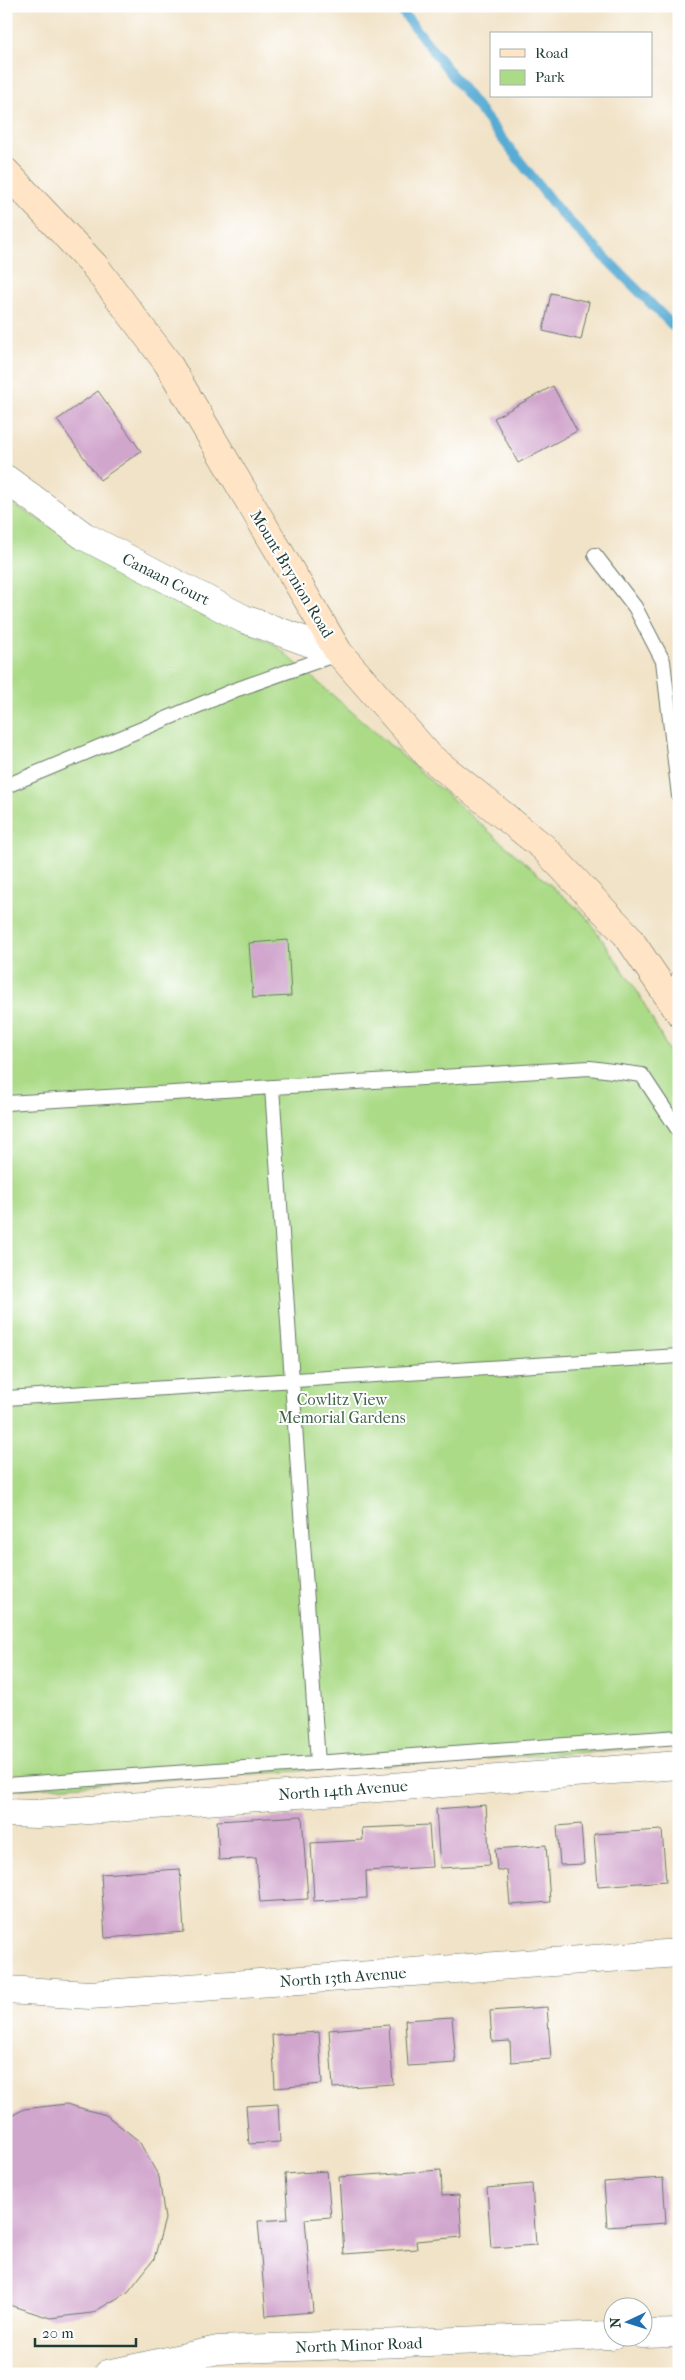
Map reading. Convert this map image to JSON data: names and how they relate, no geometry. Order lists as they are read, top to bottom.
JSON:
{
  "streets": {
    "street": [
      "Mount Brynion Road",
      "Canaan Court",
      "North 14th Avenue",
      "North 13th Avenue",
      "North Minor Road"
    ]
  },
  "crossings": [
    ["Mount Brynion Road", "Canaan Court"]
  ],
  "parks": ["Cowlitz View Memorial Gardens"],
  "legend": ["Road", "Park"],
  "scale_bar": "20 m",
  "north": "left"
}
